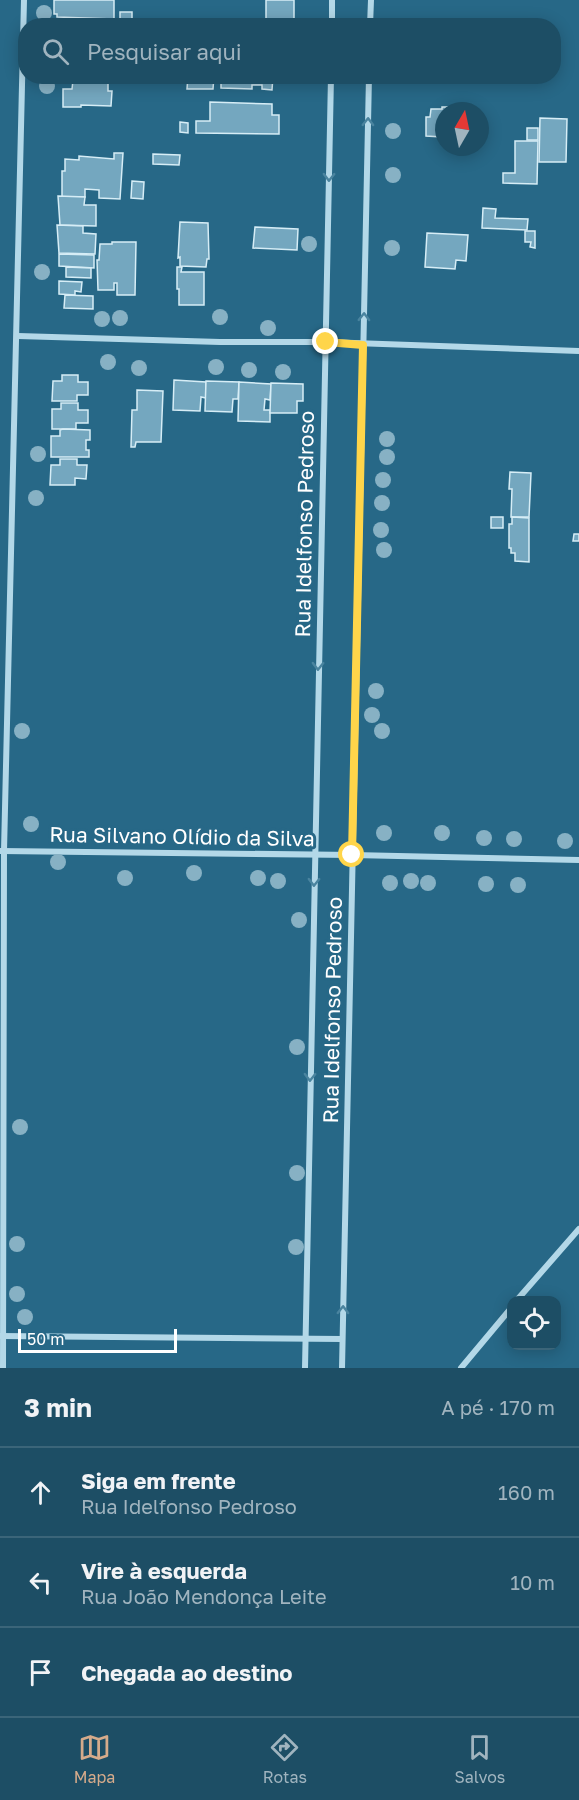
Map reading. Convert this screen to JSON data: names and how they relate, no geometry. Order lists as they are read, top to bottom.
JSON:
{
  "streets": {
    "street": ["Rua Idelfonso Pedroso", "Rua Silvano Olídio da Silva"]
  },
  "crossings": [
    ["Rua Idelfonso Pedroso", "Rua Silvano Olídio da Silva"]
  ],
  "scale_bar": "50 m",
  "north": "top",
  "page": {
    "search": "Pesquisar aqui",
    "scale": "50 m",
    "heading": ["3 min", "A pé · 170 m"],
    "list": [
      ["Siga em frente", "Rua Idelfonso Pedroso", "160 m"],
      ["Vire à esquerda", "Rua João Mendonça Leite", "10 m"],
      "Chegada ao destino"
    ],
    "nav": ["Mapa", "Rotas", "Salvos"]
  }
}
